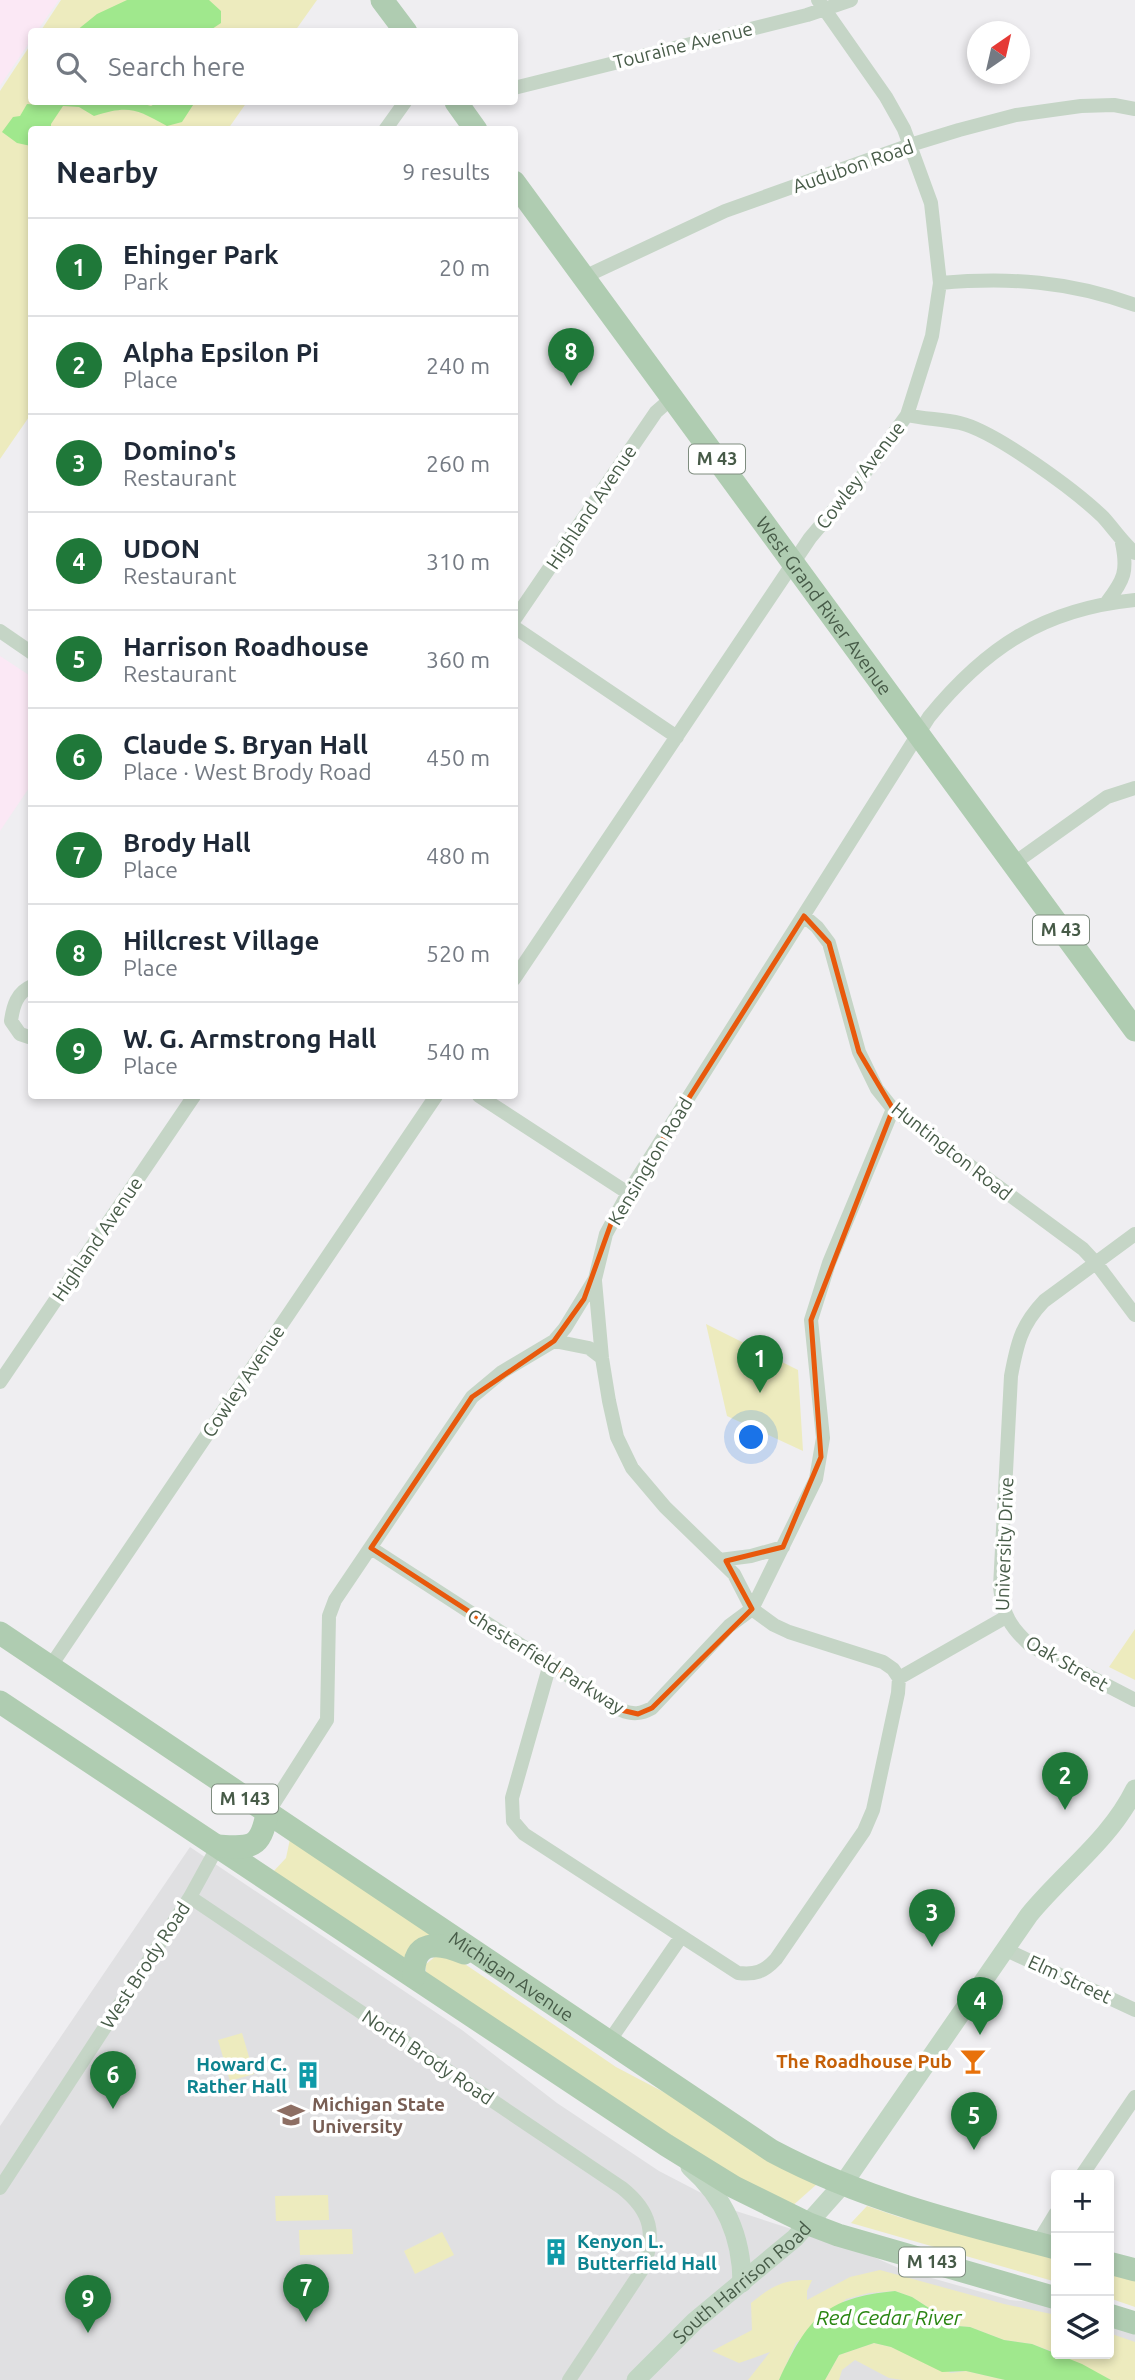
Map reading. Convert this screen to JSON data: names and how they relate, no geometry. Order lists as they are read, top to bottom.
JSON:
{
  "streets": {
    "main road": [
      "M 43",
      "West Grand River Avenue",
      "M 143",
      "Michigan Avenue"
    ],
    "street": [
      "Touraine Avenue",
      "Audubon Road",
      "Cowley Avenue",
      "Highland Avenue",
      "Huntington Road",
      "Kensington Road",
      "University Drive",
      "Chesterfield Parkway",
      "Oak Street",
      "West Brody Road",
      "Elm Street",
      "North Brody Road",
      "South Harrison Road"
    ]
  },
  "crossings": [
    ["Touraine Avenue", "Cowley Avenue"],
    ["Audubon Road", "Cowley Avenue"],
    ["Audubon Road", "West Grand River Avenue"],
    ["Cowley Avenue", "West Grand River Avenue"],
    ["Cowley Avenue", "Michigan Avenue"],
    ["Highland Avenue", "West Grand River Avenue"],
    ["West Grand River Avenue", "Kensington Road"],
    ["Huntington Road", "Kensington Road"],
    ["Huntington Road", "University Drive"],
    ["Huntington Road", "Chesterfield Parkway"],
    ["Kensington Road", "Chesterfield Parkway"],
    ["Kensington Road", "Michigan Avenue"],
    ["University Drive", "Oak Street"],
    ["M 143", "West Brody Road"],
    ["M 143", "South Harrison Road"],
    ["West Brody Road", "North Brody Road"],
    ["Michigan Avenue", "South Harrison Road"],
    ["Elm Street", "South Harrison Road"]
  ],
  "water": ["Red Cedar River"],
  "places": {
    "bar": ["The Roadhouse Pub"],
    "building": ["Howard C. Rather Hall", "Kenyon L. Butterfield Hall"],
    "school or university": ["Michigan State University"]
  },
  "north": "top right",
  "page": {
    "search": "Search here",
    "heading": ["Nearby", "9 results"],
    "list": [
      {
        "mark": "1",
        "name": "Ehinger Park",
        "note": "Park",
        "value": "20 m"
      },
      {
        "mark": "2",
        "name": "Alpha Epsilon Pi",
        "note": "Place",
        "value": "240 m"
      },
      {
        "mark": "3",
        "name": "Domino's",
        "note": "Restaurant",
        "value": "260 m"
      },
      {
        "mark": "4",
        "name": "UDON",
        "note": "Restaurant",
        "value": "310 m"
      },
      {
        "mark": "5",
        "name": "Harrison Roadhouse",
        "note": "Restaurant",
        "value": "360 m"
      },
      {
        "mark": "6",
        "name": "Claude S. Bryan Hall",
        "note": "Place · West Brody Road",
        "value": "450 m"
      },
      {
        "mark": "7",
        "name": "Brody Hall",
        "note": "Place",
        "value": "480 m"
      },
      {
        "mark": "8",
        "name": "Hillcrest Village",
        "note": "Place",
        "value": "520 m"
      },
      {
        "mark": "9",
        "name": "W. G. Armstrong Hall",
        "note": "Place",
        "value": "540 m"
      }
    ],
    "pins": [
      "8",
      "1",
      "2",
      "3",
      "4",
      "6",
      "5",
      "7",
      "9"
    ],
    "map_buttons": ["+", "−"]
  }
}
